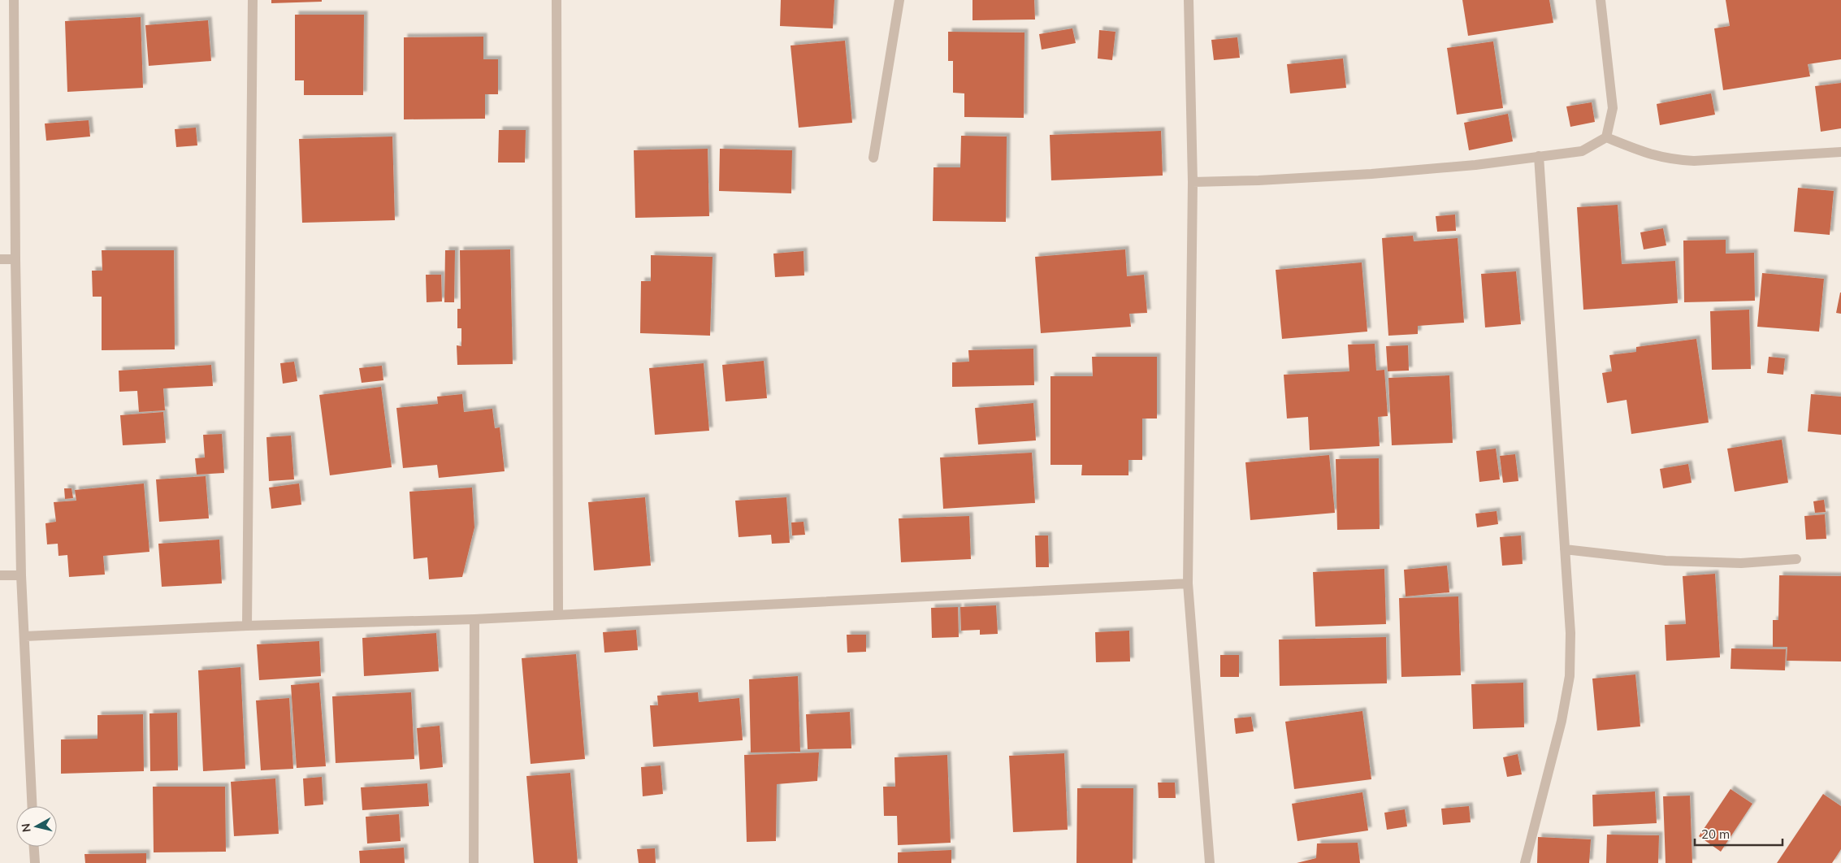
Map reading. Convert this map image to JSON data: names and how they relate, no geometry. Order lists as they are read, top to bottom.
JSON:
{
  "scale_bar": "20 m",
  "north": "left"
}
